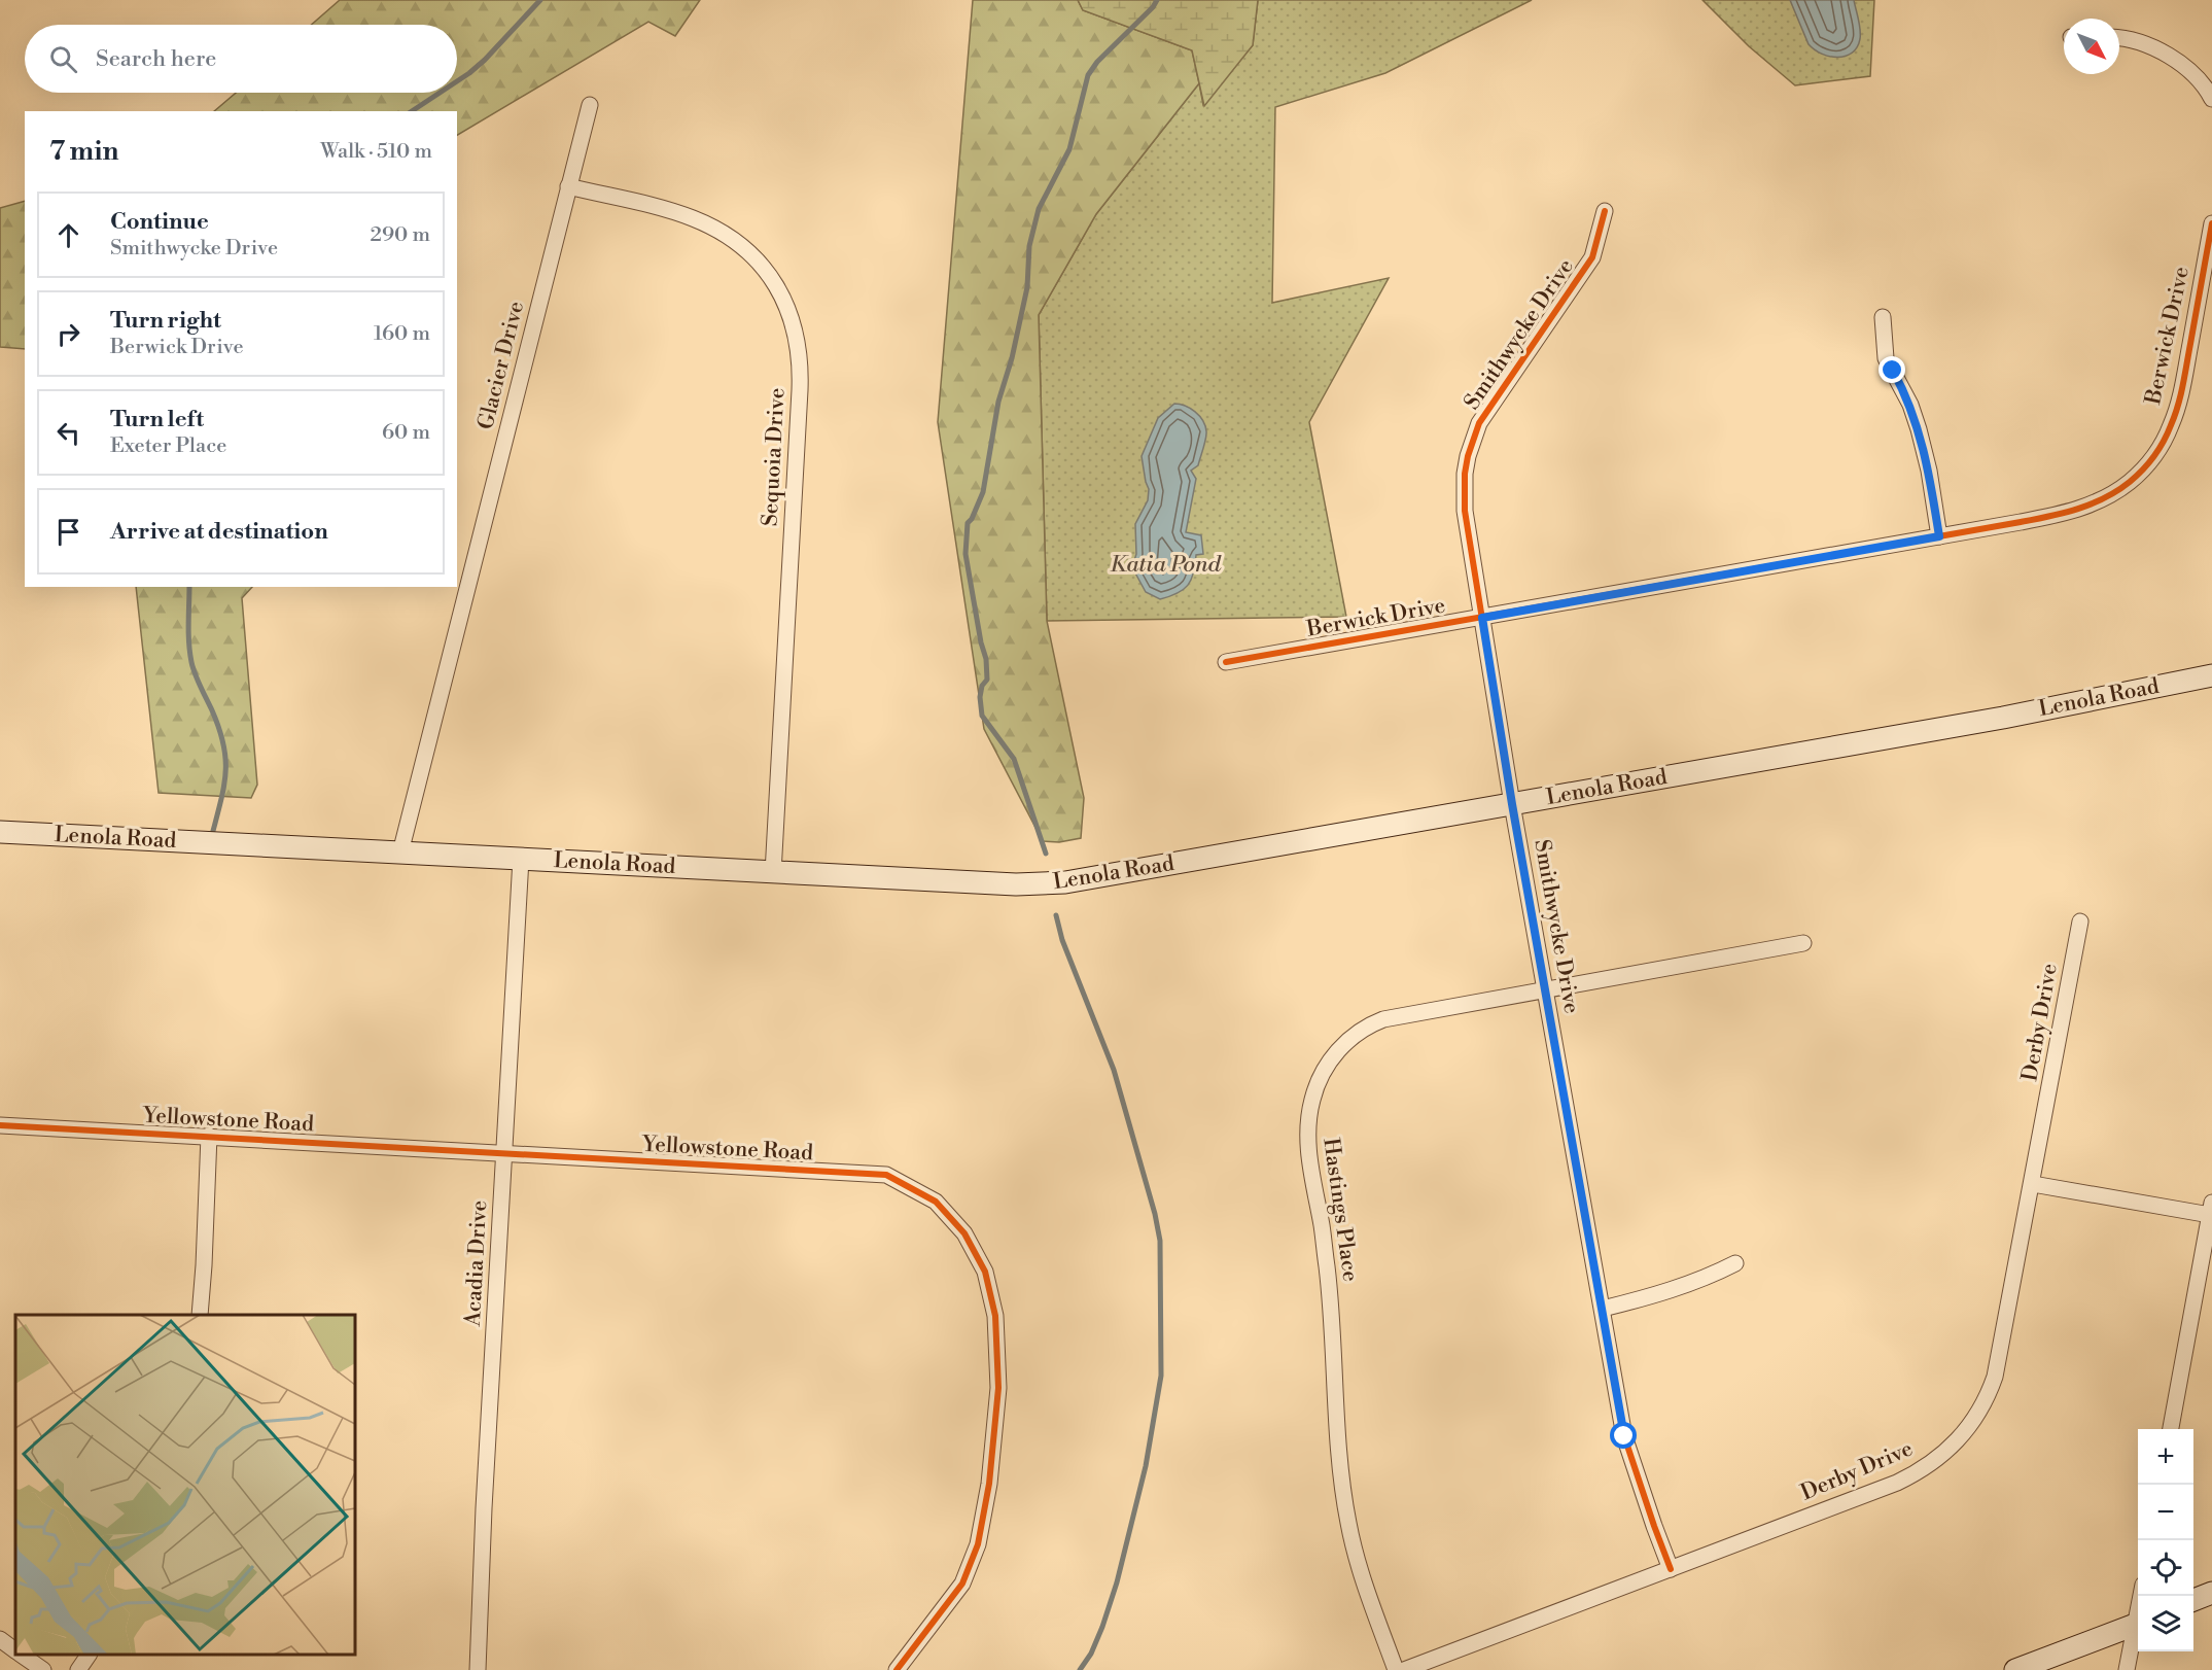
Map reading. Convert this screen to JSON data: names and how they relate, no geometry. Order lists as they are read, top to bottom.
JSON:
{
  "streets": {
    "main road": ["Lenola Road"],
    "street": [
      "Smithwycke Drive",
      "Berwick Drive",
      "Glacier Drive",
      "Sequoia Drive",
      "Derby Drive",
      "Yellowstone Road",
      "Hastings Place",
      "Acadia Drive"
    ]
  },
  "crossings": [
    ["Smithwycke Drive", "Berwick Drive"],
    ["Smithwycke Drive", "Lenola Road"],
    ["Smithwycke Drive", "Derby Drive"],
    ["Smithwycke Drive", "Hastings Place"],
    ["Glacier Drive", "Sequoia Drive"],
    ["Glacier Drive", "Lenola Road"],
    ["Sequoia Drive", "Lenola Road"],
    ["Lenola Road", "Acadia Drive"],
    ["Yellowstone Road", "Acadia Drive"]
  ],
  "water": ["Katia Pond"],
  "north": "bottom right",
  "page": {
    "search": "Search here",
    "heading": ["7 min", "Walk · 510 m"],
    "list": [
      ["Continue", "Smithwycke Drive", "290 m"],
      ["Turn right", "Berwick Drive", "160 m"],
      ["Turn left", "Exeter Place", "60 m"],
      "Arrive at destination"
    ],
    "map_buttons": ["+", "−"]
  }
}
